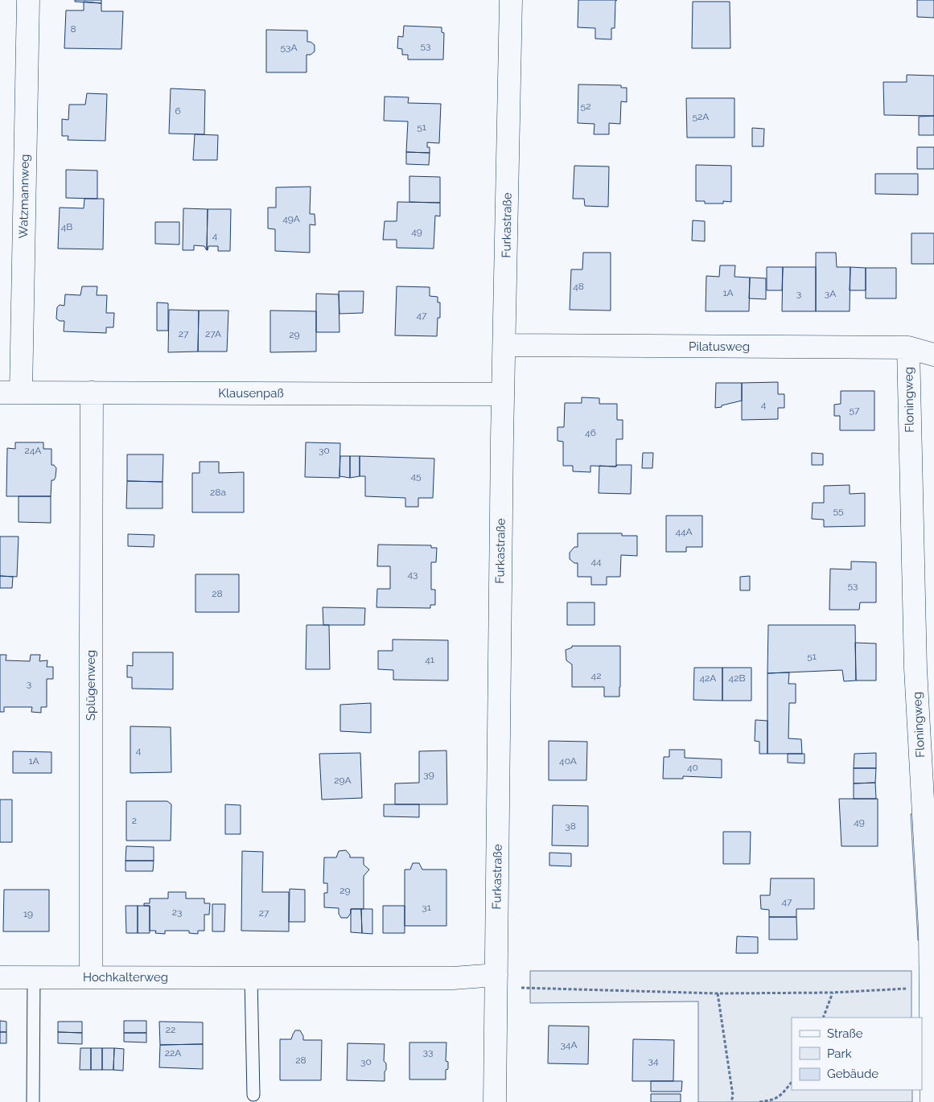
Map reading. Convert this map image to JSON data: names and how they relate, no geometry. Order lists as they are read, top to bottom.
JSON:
{
  "streets": {
    "street": [
      "Watzmannweg",
      "Furkastraße",
      "Pilatusweg",
      "Klausenpaß",
      "Floningweg",
      "Splügenweg",
      "Hochkalterweg"
    ]
  },
  "crossings": [
    ["Watzmannweg", "Klausenpaß"],
    ["Furkastraße", "Pilatusweg"],
    ["Furkastraße", "Klausenpaß"],
    ["Furkastraße", "Hochkalterweg"],
    ["Pilatusweg", "Floningweg"],
    ["Klausenpaß", "Splügenweg"],
    ["Splügenweg", "Hochkalterweg"]
  ],
  "house_numbers": [
    "8",
    "53",
    "53A",
    "52",
    "6",
    "52A",
    "51",
    "49A",
    "4B",
    "49",
    "4",
    "48",
    "1A",
    "3",
    "3A",
    "47",
    "27",
    "27A",
    "29",
    "4",
    "57",
    "46",
    "24A",
    "30",
    "45",
    "28a",
    "55",
    "44A",
    "44",
    "43",
    "53",
    "28",
    "51",
    "41",
    "42",
    "42A",
    "42B",
    "3",
    "4",
    "1A",
    "40A",
    "40",
    "39",
    "29A",
    "2",
    "49",
    "38",
    "29",
    "47",
    "31",
    "23",
    "27",
    "19",
    "22",
    "34A",
    "33",
    "22A",
    "28",
    "34",
    "30"
  ],
  "legend": ["Straße", "Park", "Gebäude"]
}
